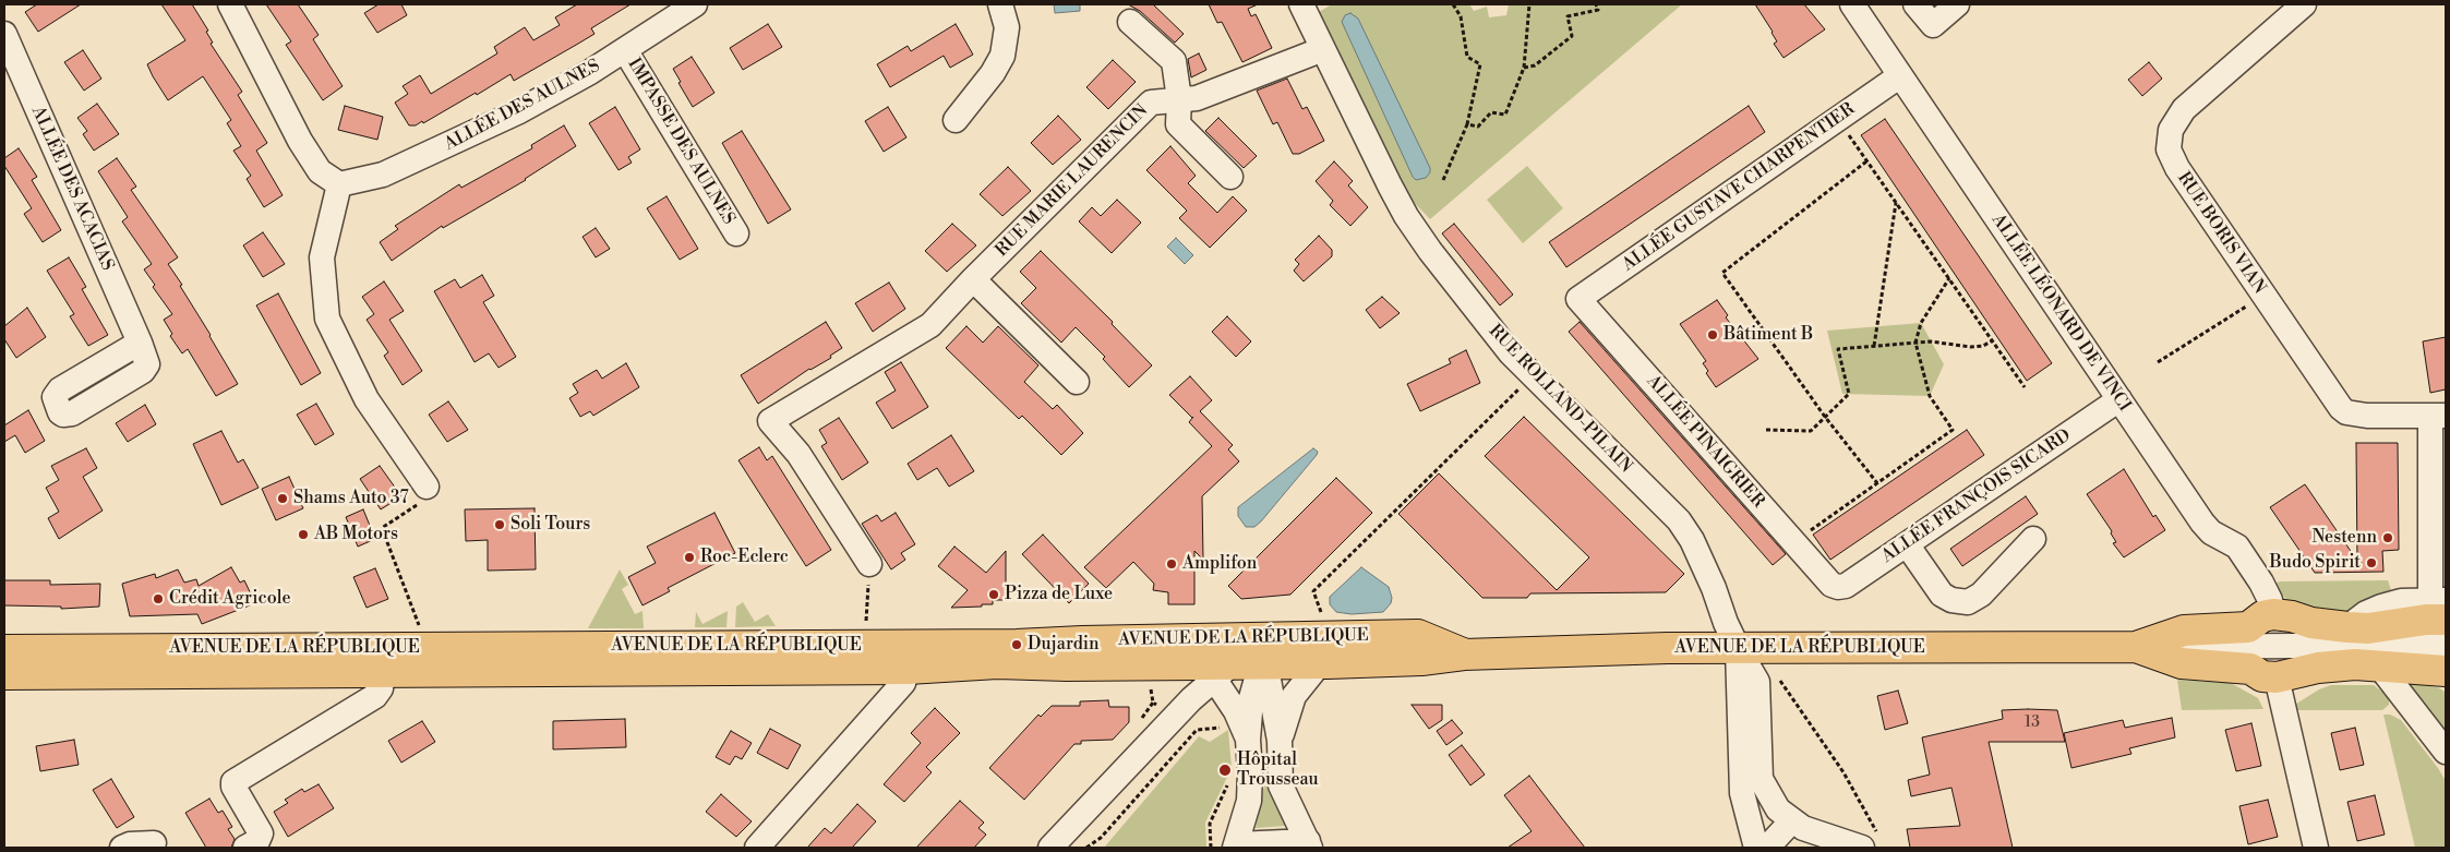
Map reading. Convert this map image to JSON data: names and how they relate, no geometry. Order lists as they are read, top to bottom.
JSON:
{
  "streets": {
    "main road": ["AVENUE DE LA RÉPUBLIQUE"],
    "street": [
      "ALLÉE DES AULNES",
      "IMPASSE DES AULNES",
      "RUE MARIE LAURENCIN",
      "ALLÉE GUSTAVE CHARPENTIER",
      "ALLÉE DES ACACIAS",
      "RUE BORIS VIAN",
      "ALLÉE LÉONARD DE VINCI",
      "RUE ROLLAND-PILAIN",
      "ALLÉE PINAIGRIER",
      "ALLÉE FRANÇOIS SICARD"
    ]
  },
  "crossings": [
    ["ALLÉE DES AULNES", "IMPASSE DES AULNES"],
    ["RUE MARIE LAURENCIN", "RUE ROLLAND-PILAIN"],
    ["ALLÉE GUSTAVE CHARPENTIER", "ALLÉE LÉONARD DE VINCI"],
    ["ALLÉE GUSTAVE CHARPENTIER", "ALLÉE PINAIGRIER"],
    ["RUE BORIS VIAN", "AVENUE DE LA RÉPUBLIQUE"],
    ["ALLÉE LÉONARD DE VINCI", "ALLÉE FRANÇOIS SICARD"],
    ["ALLÉE LÉONARD DE VINCI", "AVENUE DE LA RÉPUBLIQUE"],
    ["RUE ROLLAND-PILAIN", "AVENUE DE LA RÉPUBLIQUE"],
    ["ALLÉE PINAIGRIER", "ALLÉE FRANÇOIS SICARD"]
  ],
  "places": [
    "Bâtiment B",
    "Shams Auto 37",
    "Soli Tours",
    "AB Motors",
    "Nestenn",
    "Roc-Eclerc",
    "Budo Spirit",
    "Amplifon",
    "Pizza de Luxe",
    "Crédit Agricole",
    "Dujardin",
    "Hôpital Trousseau"
  ],
  "house_numbers": ["13"]
}
